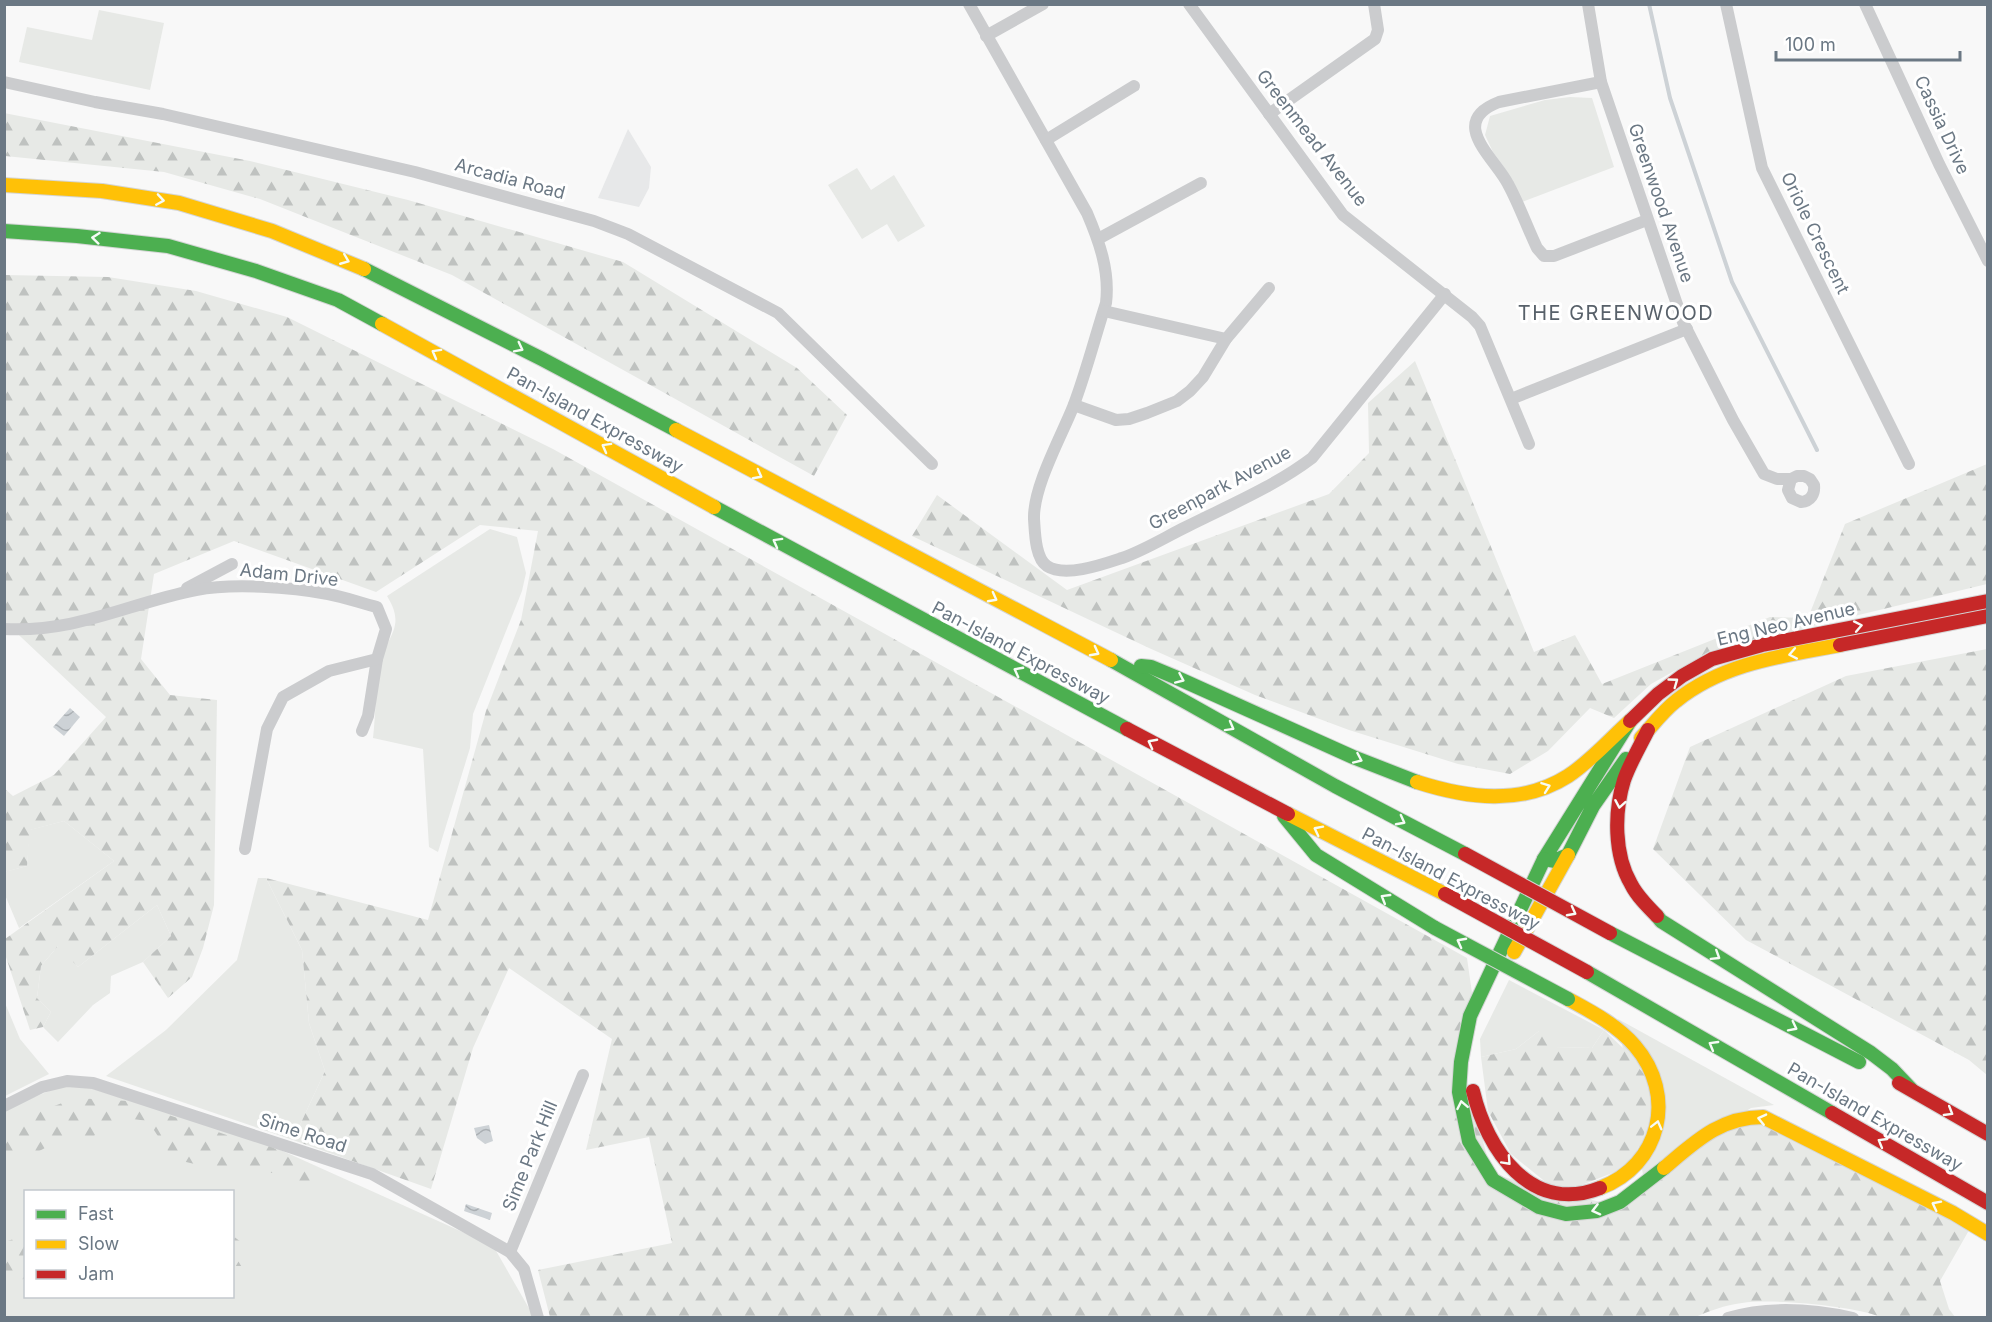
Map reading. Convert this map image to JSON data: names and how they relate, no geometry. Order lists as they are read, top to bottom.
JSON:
{
  "streets": {
    "main road": ["Pan-Island Expressway", "Eng Neo Avenue"],
    "street": [
      "Cassia Drive",
      "Greenmead Avenue",
      "Arcadia Road",
      "Greenwood Avenue",
      "Oriole Crescent",
      "Greenpark Avenue",
      "Adam Drive",
      "Sime Road",
      "Sime Park Hill"
    ]
  },
  "crossings": [
    ["Greenmead Avenue", "Greenpark Avenue"],
    ["Pan-Island Expressway", "Eng Neo Avenue"],
    ["Sime Road", "Sime Park Hill"]
  ],
  "districts": ["THE GREENWOOD"],
  "legend": ["Fast", "Slow", "Jam"],
  "scale_bar": "100 m"
}
